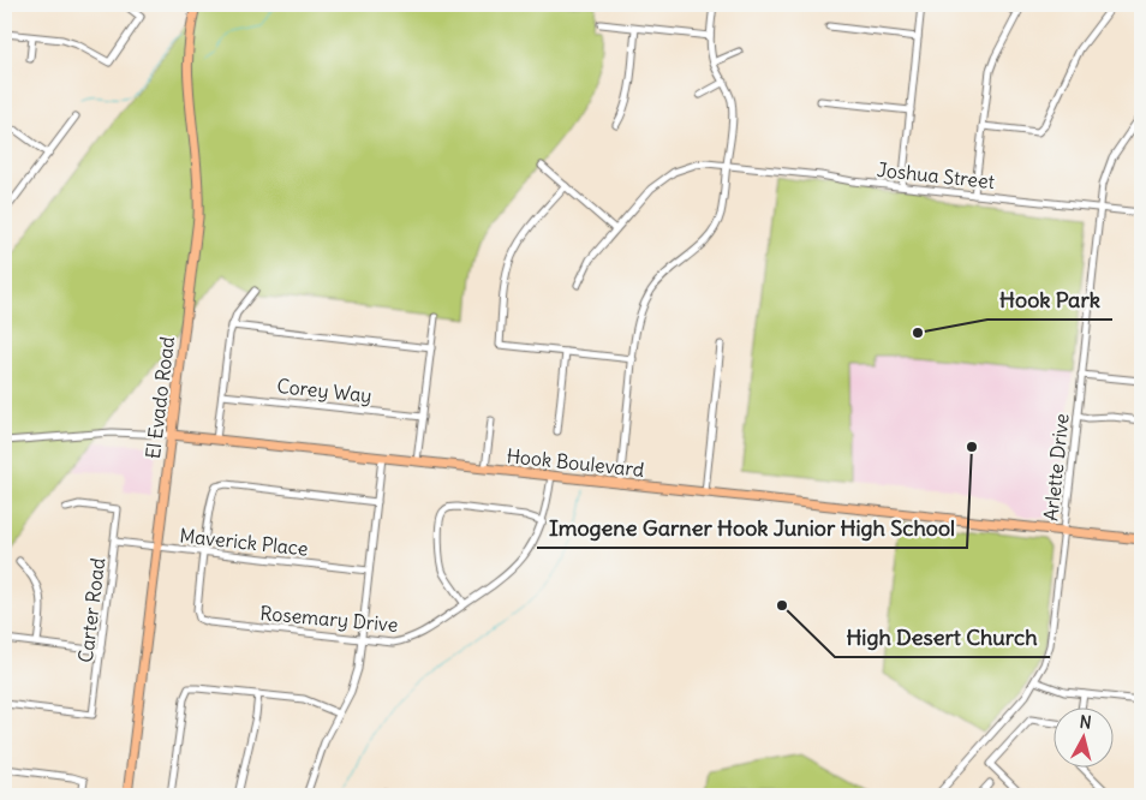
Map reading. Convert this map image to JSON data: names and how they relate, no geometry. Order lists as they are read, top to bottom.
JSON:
{
  "streets": {
    "main road": ["El Evado Road", "Hook Boulevard"],
    "street": [
      "Joshua Street",
      "Corey Way",
      "Arlette Drive",
      "Maverick Place",
      "Carter Road",
      "Rosemary Drive"
    ]
  },
  "crossings": [
    ["Joshua Street", "Arlette Drive"],
    ["El Evado Road", "Hook Boulevard"],
    ["El Evado Road", "Maverick Place"],
    ["Hook Boulevard", "Arlette Drive"],
    ["Hook Boulevard", "Rosemary Drive"],
    ["Maverick Place", "Carter Road"],
    ["Maverick Place", "Rosemary Drive"]
  ],
  "places": ["Hook Park", "Imogene Garner Hook Junior High School", "High Desert Church"],
  "north": "top"
}
